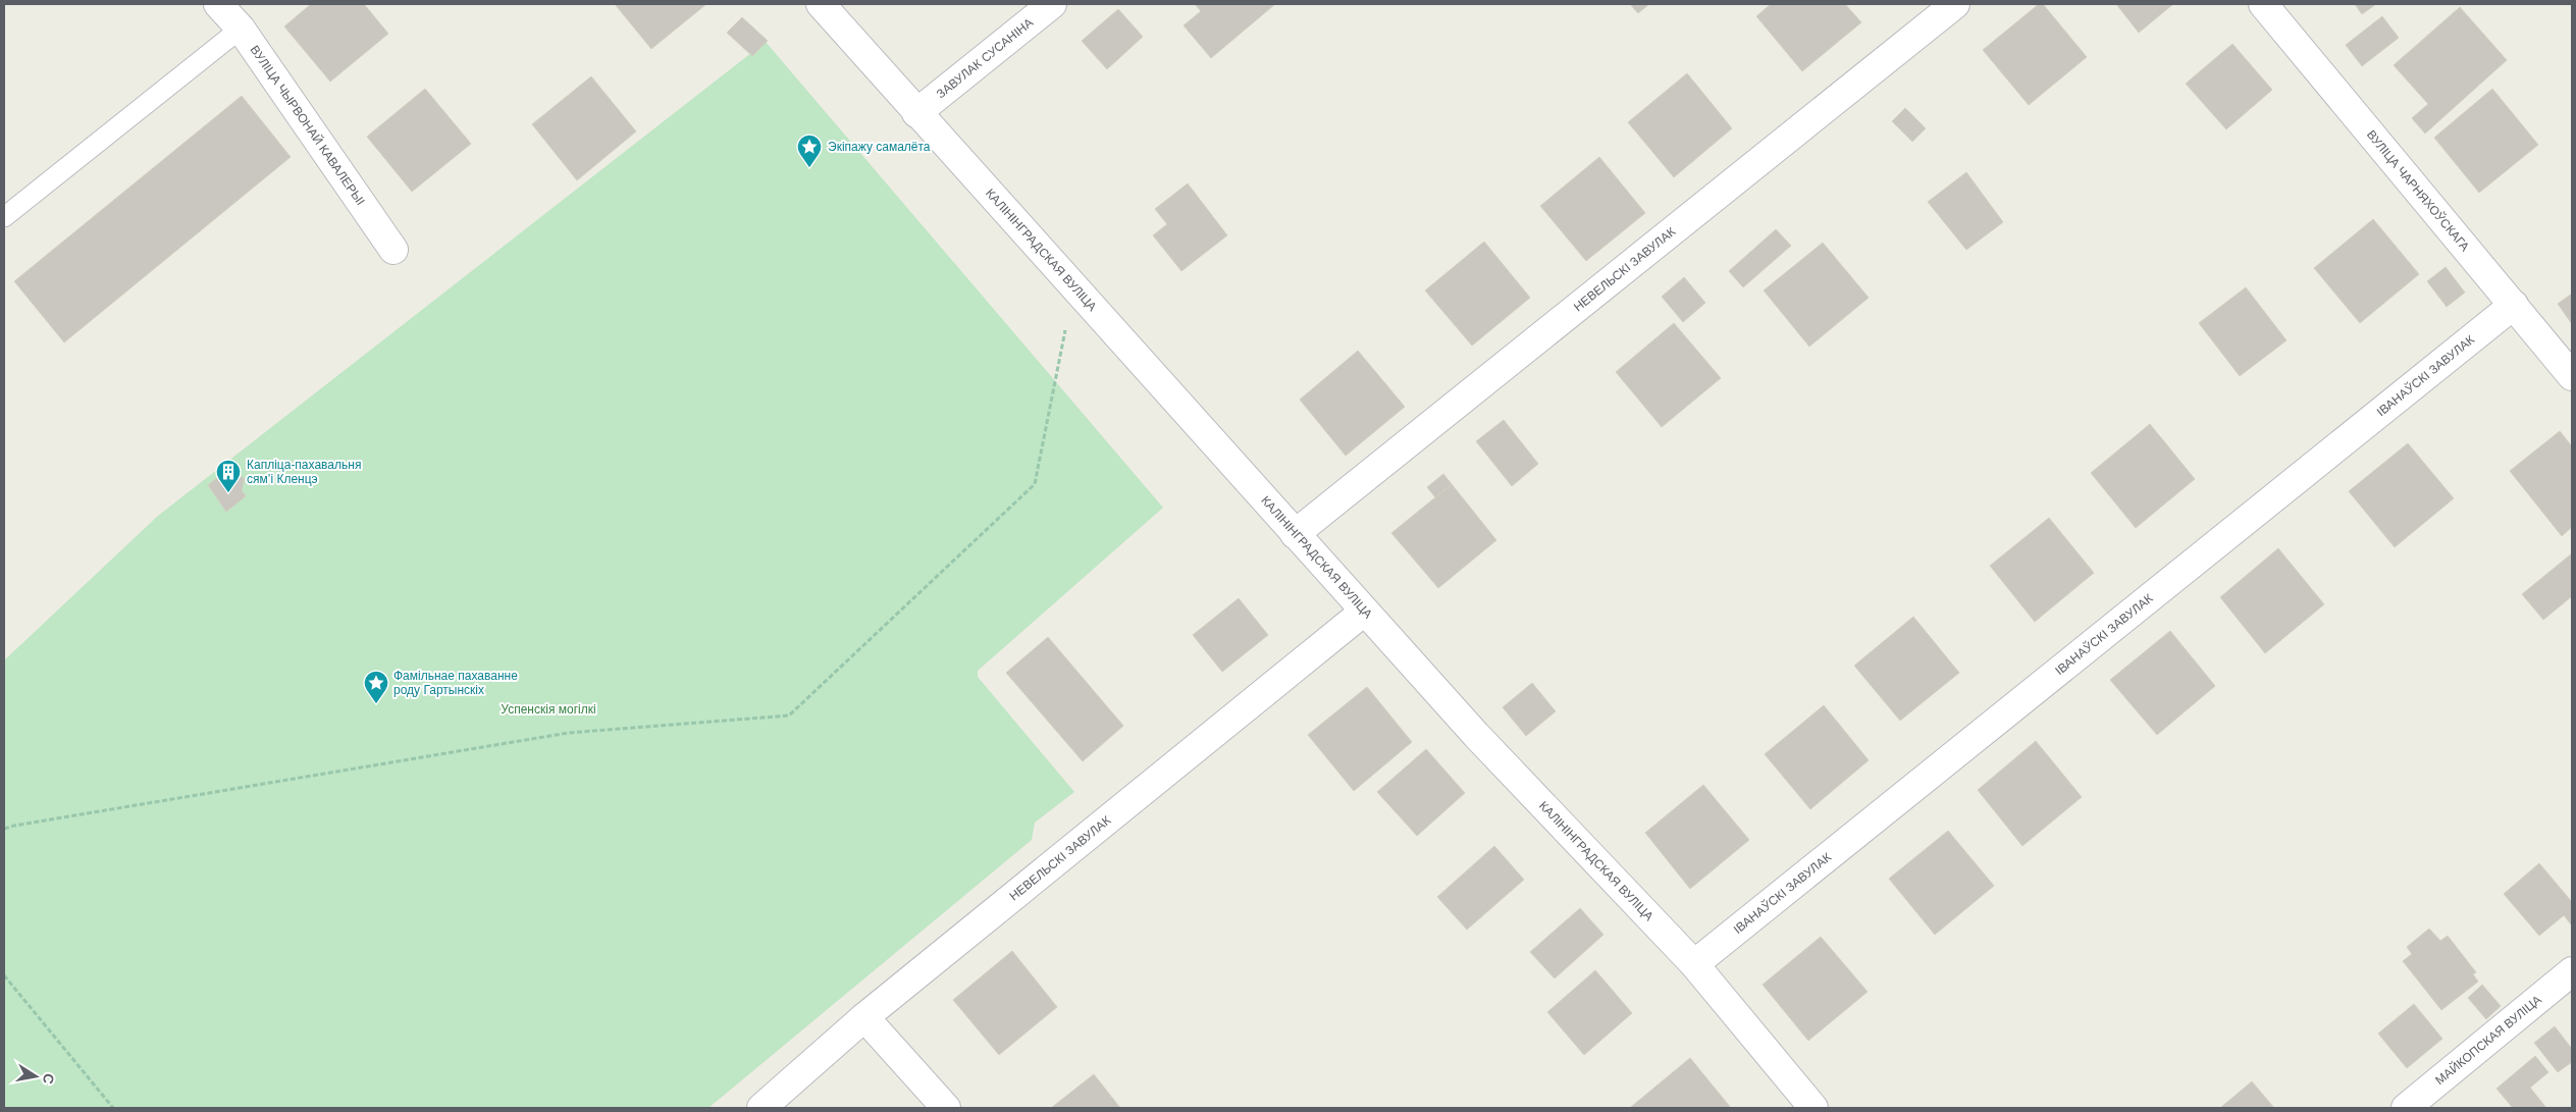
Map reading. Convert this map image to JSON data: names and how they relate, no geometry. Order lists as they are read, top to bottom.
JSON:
{
  "streets": {
    "street": [
      "ЗАВУЛАК СУСАНІНА",
      "ВУЛІЦА ЧЫРВОНАЙ КАВАЛЕРЫІ",
      "ВУЛІЦА ЧАРНЯХОЎСКАГА",
      "КАЛІНІНГРАДСКАЯ ВУЛІЦА",
      "НЕВЕЛЬСКІ ЗАВУЛАК",
      "ІВАНАЎСКІ ЗАВУЛАК",
      "МАЙКОПСКАЯ ВУЛІЦА"
    ]
  },
  "crossings": [
    ["ЗАВУЛАК СУСАНІНА", "КАЛІНІНГРАДСКАЯ ВУЛІЦА"],
    ["ВУЛІЦА ЧАРНЯХОЎСКАГА", "ІВАНАЎСКІ ЗАВУЛАК"],
    ["КАЛІНІНГРАДСКАЯ ВУЛІЦА", "НЕВЕЛЬСКІ ЗАВУЛАК"],
    ["КАЛІНІНГРАДСКАЯ ВУЛІЦА", "ІВАНАЎСКІ ЗАВУЛАК"]
  ],
  "parks": ["Успенскія могілкі"],
  "places": {
    "place": ["Экіпажу самалёта", "Фамільнае пахаванне роду Гартынскіх"],
    "building": ["Капліца-пахавальня сямʼі Кленцэ"]
  },
  "north": "right"
}
